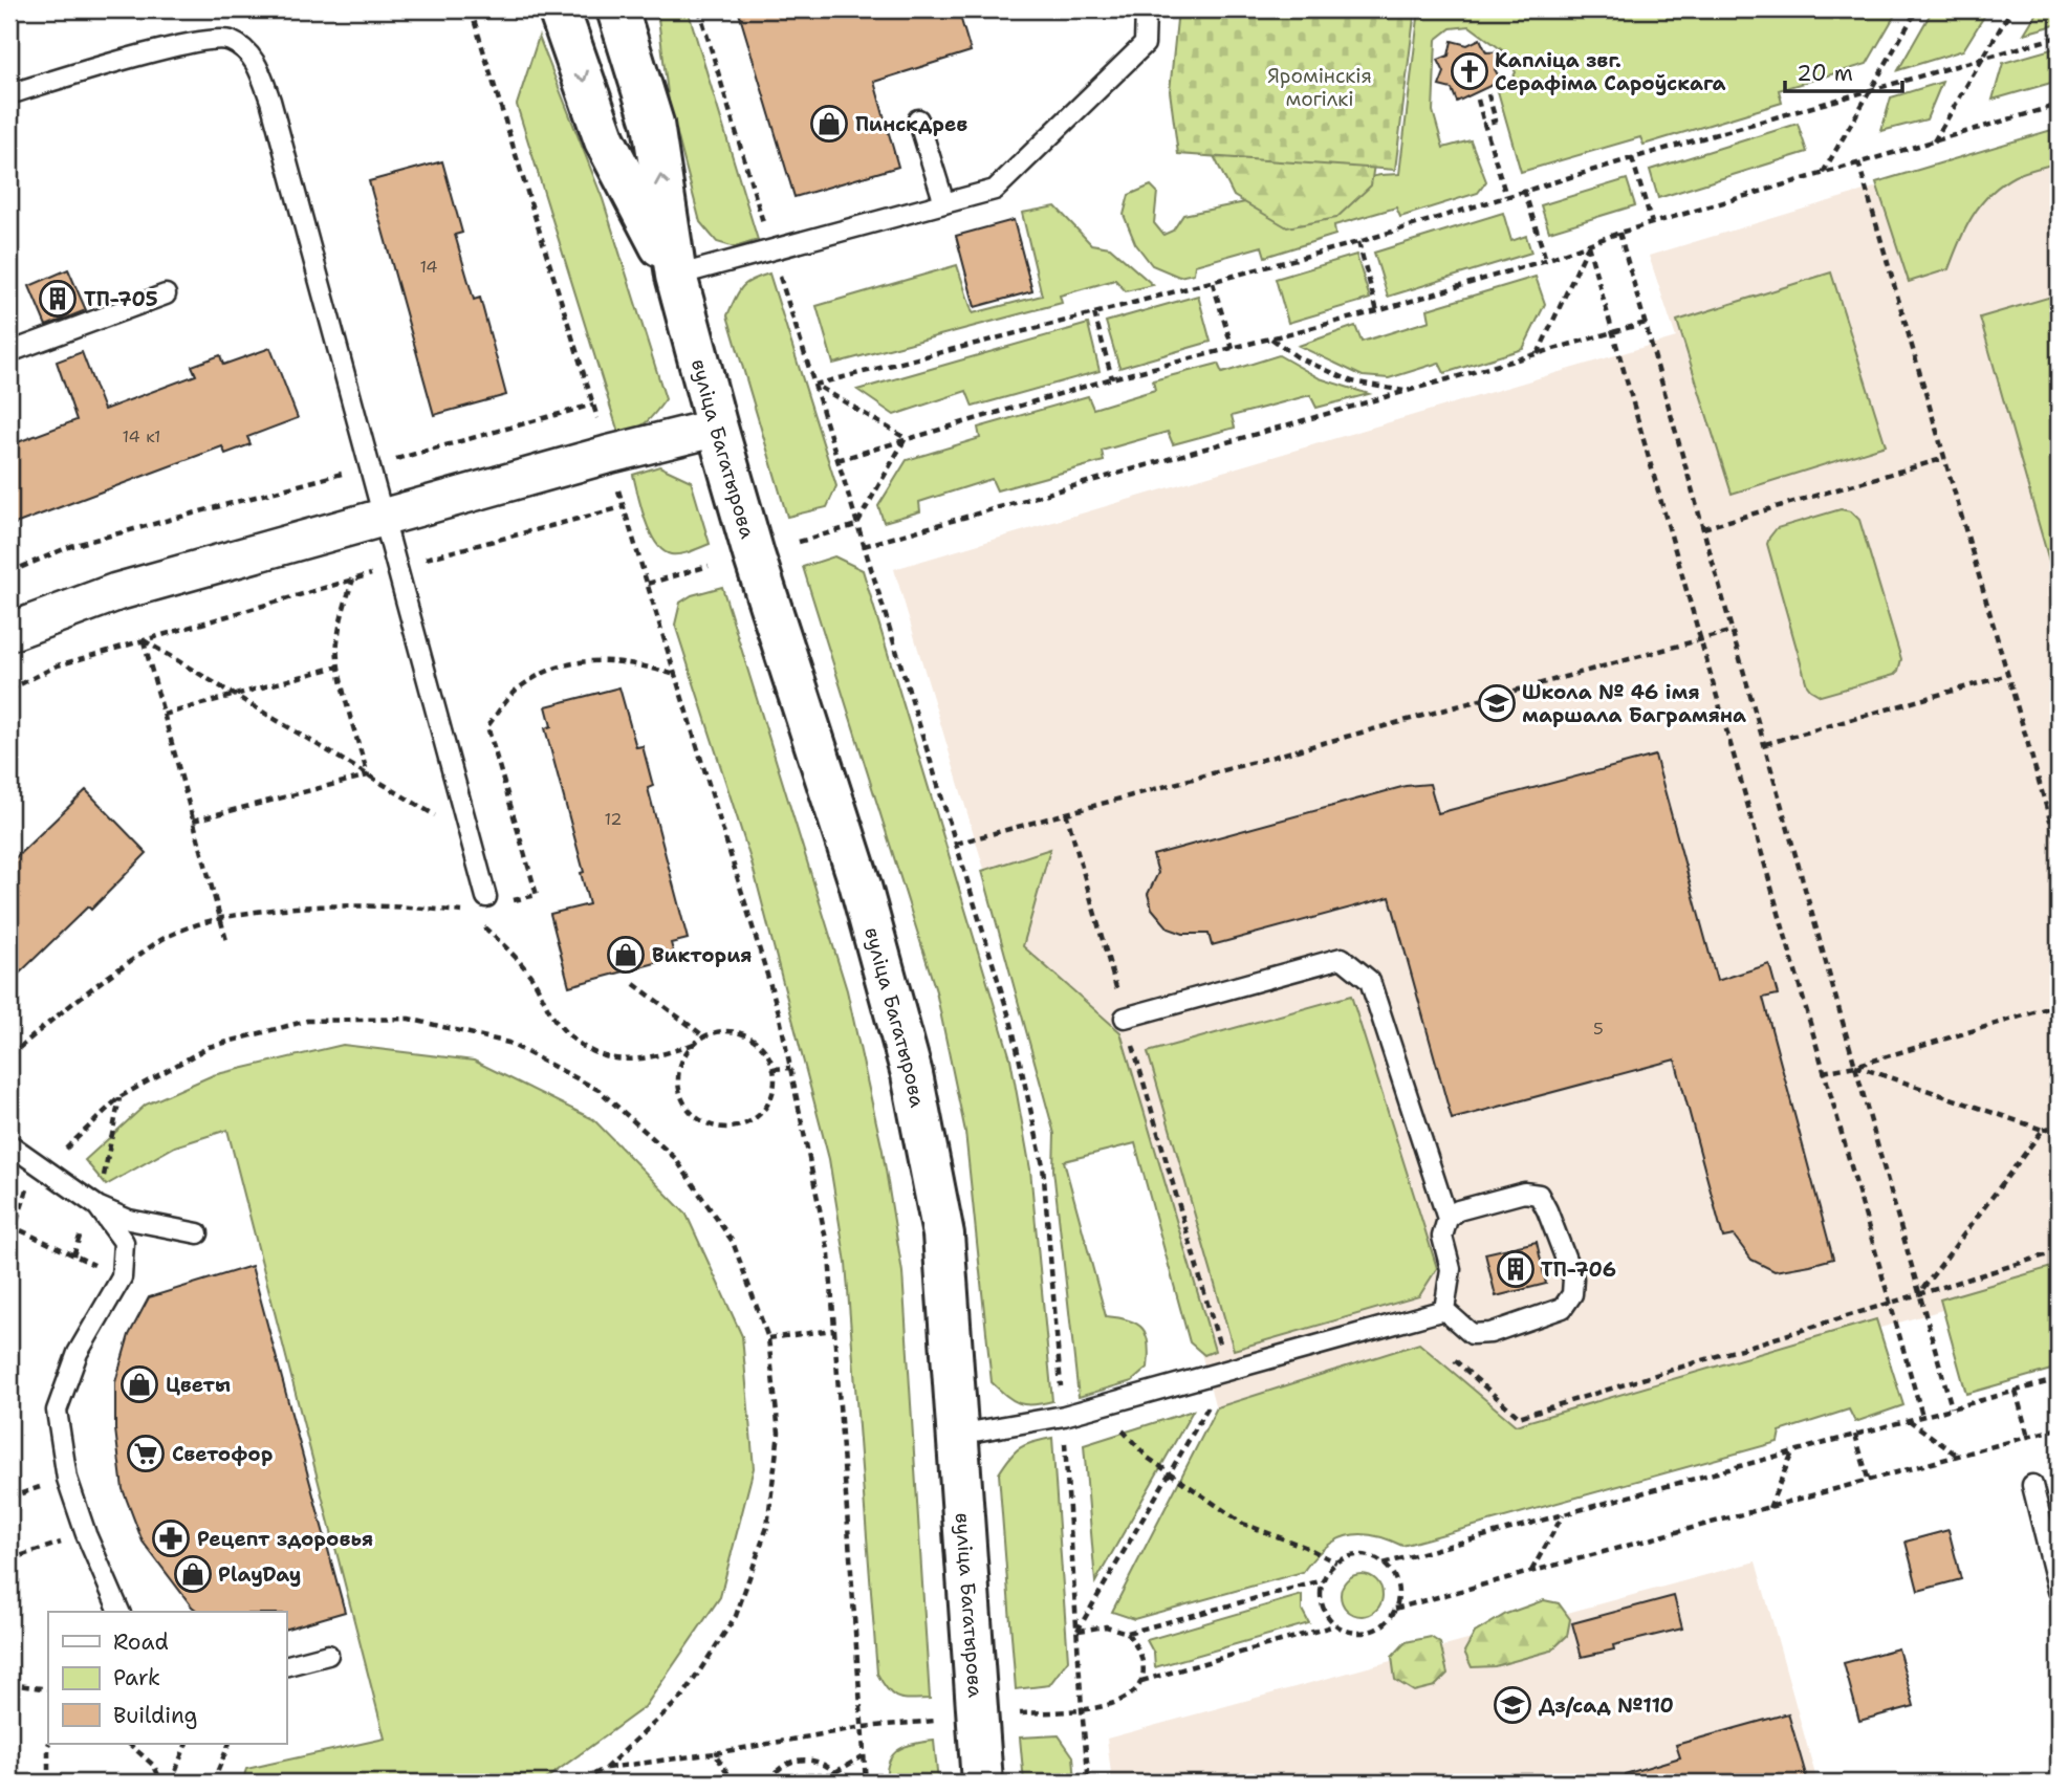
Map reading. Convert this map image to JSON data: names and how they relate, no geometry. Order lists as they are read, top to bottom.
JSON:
{
  "streets": {
    "street": ["вуліца Багатырова"]
  },
  "parks": ["Яромінскія могілкі"],
  "places": {
    "church": ["Капліца звг. Серафіма Сароўскага"],
    "shop": [
      "Пинскдрев",
      "Виктория",
      "Цветы",
      "PlayDay"
    ],
    "building": ["ТП-705", "ТП-706"],
    "school or university": ["Школа № 46 імя маршала Баграмяна", "Дз/сад №110"],
    "supermarket": ["Светофор"],
    "pharmacy": ["Рецепт здоровья"]
  },
  "house_numbers": [
    "14",
    "14 к1",
    "12",
    "5"
  ],
  "legend": ["Road", "Park", "Building"],
  "scale_bar": "20 m"
}
